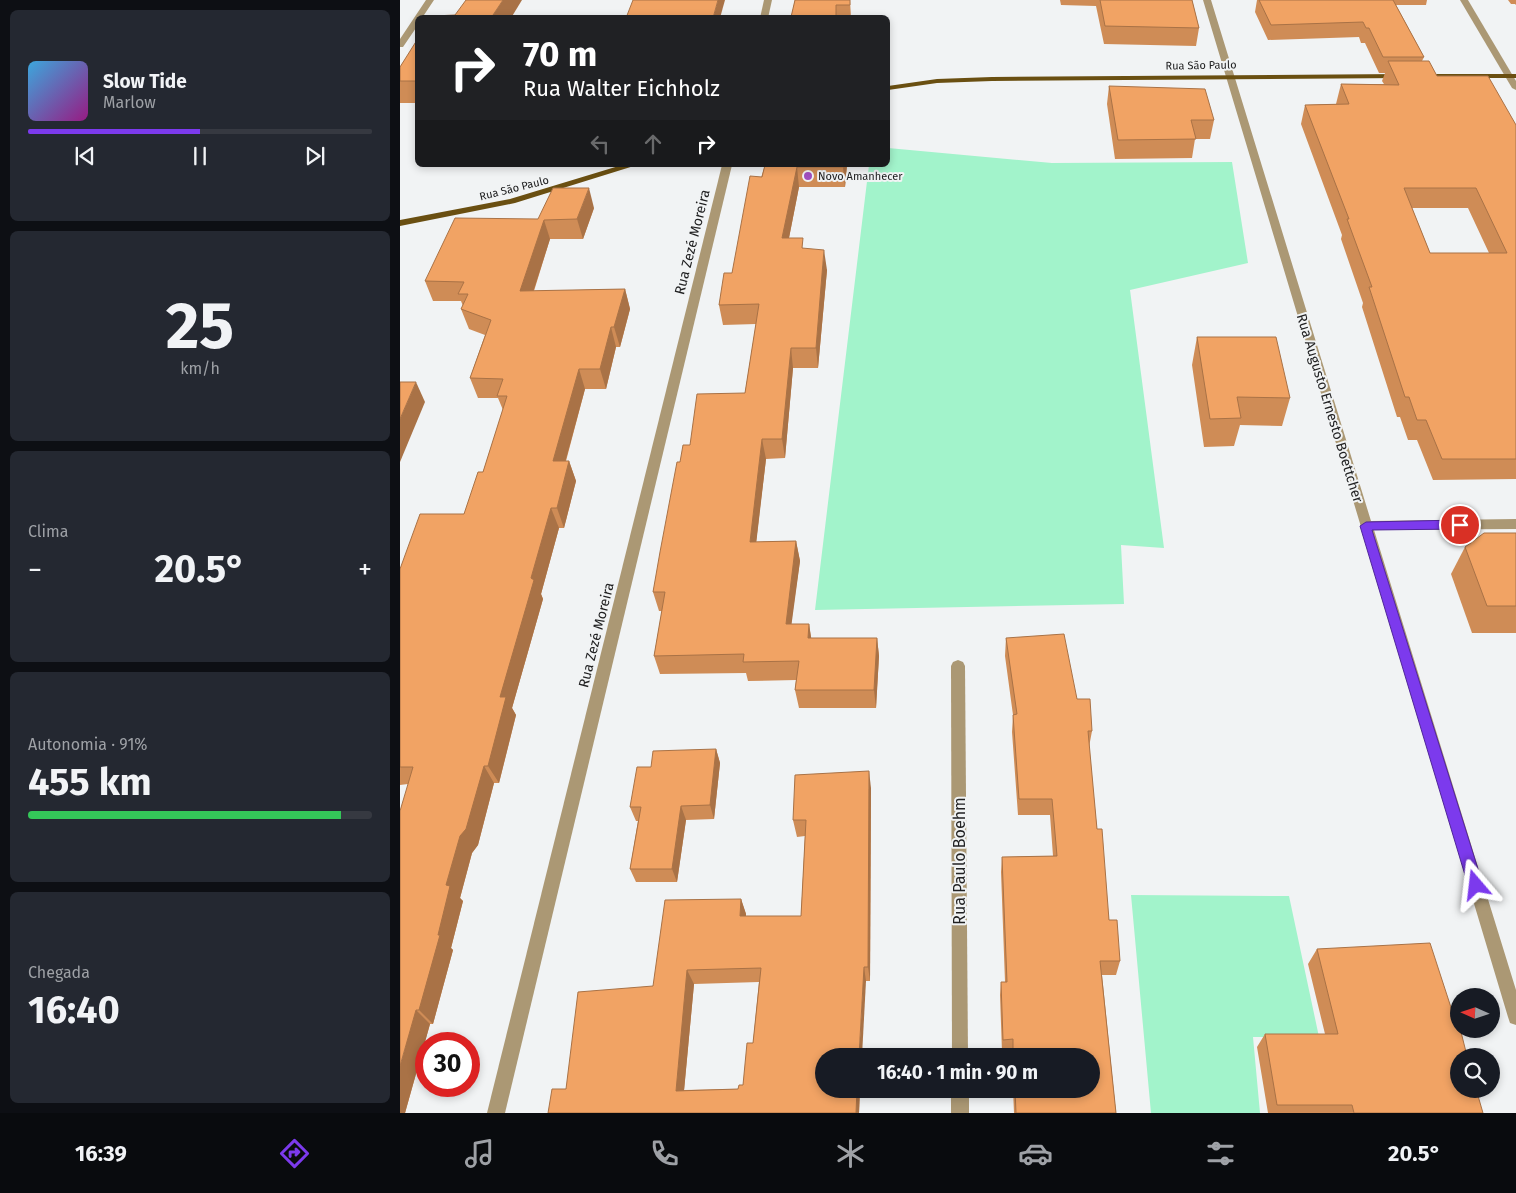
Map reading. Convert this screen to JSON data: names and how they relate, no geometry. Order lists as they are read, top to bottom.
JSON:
{
  "streets": {
    "main road": ["Rua São Paulo"],
    "street": ["Rua Zezé Moreira", "Rua Augusto Ernesto Boettcher", "Rua Paulo Boehm"]
  },
  "crossings": [
    ["Rua São Paulo", "Rua Augusto Ernesto Boettcher"]
  ],
  "places": ["Novo Amanhecer"],
  "north": "left",
  "page": {
    "turn": ["70 m", "Rua Walter Eichholz"],
    "song": ["Slow Tide", "Marlow"],
    "tile": [
      ["25", "km/h"],
      "Clima",
      ["Autonomia · 91%", "455 km"],
      ["Chegada", "16:40"]
    ],
    "heat": ["−", "20.5°", "+"],
    "limit": "30",
    "trip": "16:40 · 1 min · 90 m",
    "tabs": ["16:39", "20.5°"]
  }
}
